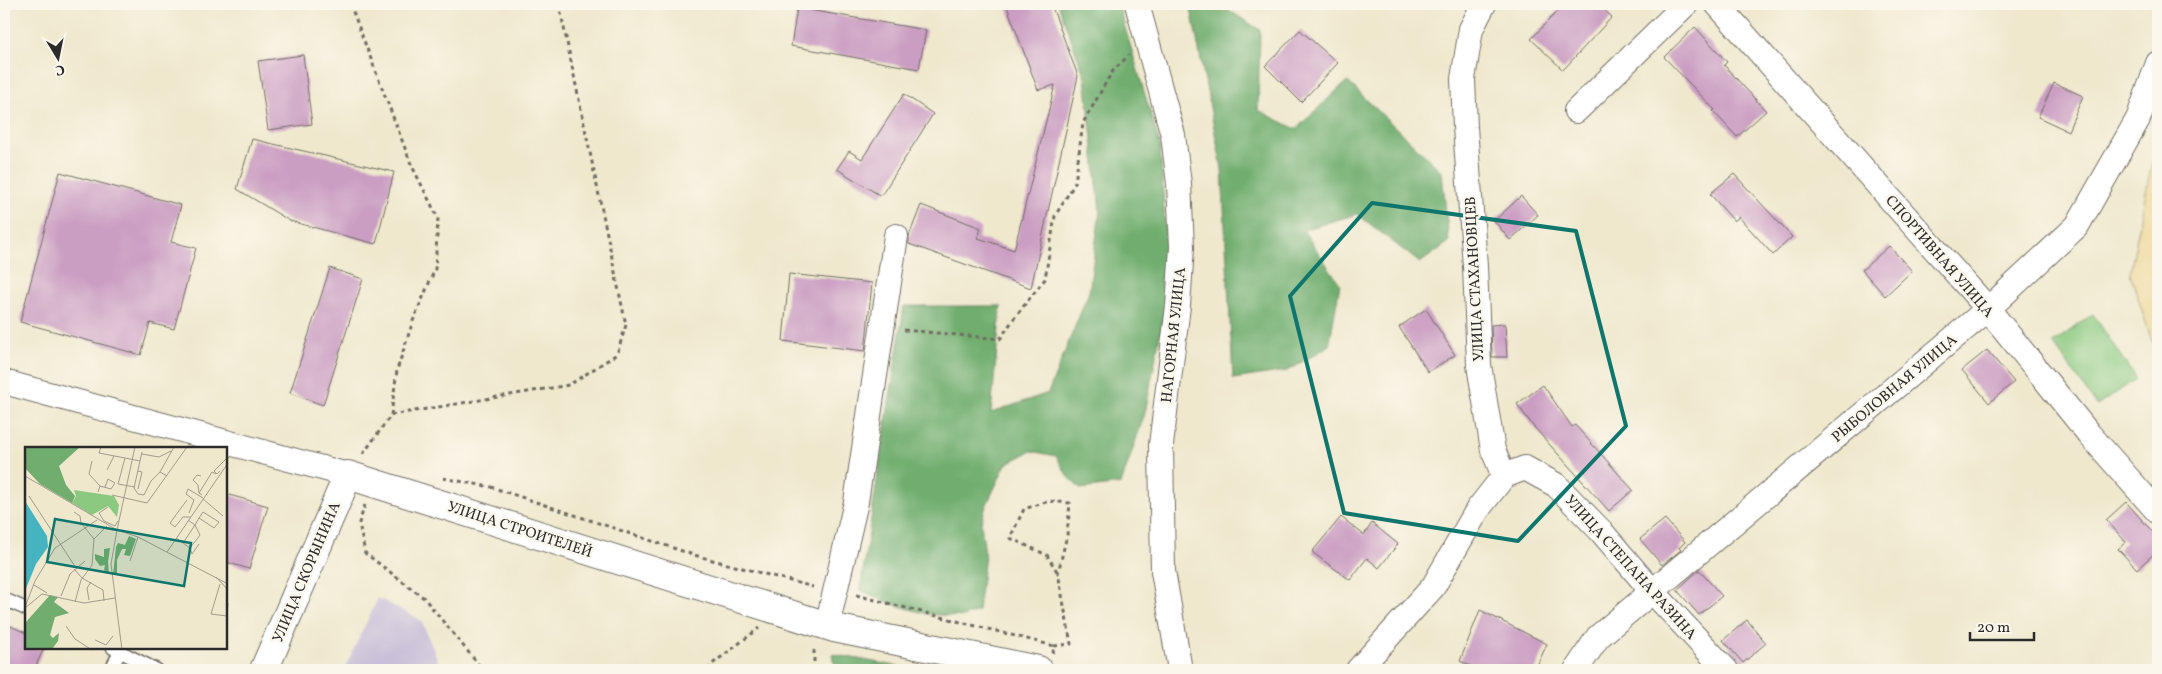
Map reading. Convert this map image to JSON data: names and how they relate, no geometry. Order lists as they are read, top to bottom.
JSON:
{
  "streets": {
    "street": [
      "СПОРТИВНАЯ УЛИЦА",
      "УЛИЦА СТАХАНОВЦЕВ",
      "НАГОРНАЯ УЛИЦА",
      "РЫБОЛОВНАЯ УЛИЦА",
      "УЛИЦА СТРОИТЕЛЕЙ",
      "УЛИЦА СТЕПАНА РАЗИНА",
      "УЛИЦА СКОРЫНИНА"
    ]
  },
  "crossings": [
    ["СПОРТИВНАЯ УЛИЦА", "РЫБОЛОВНАЯ УЛИЦА"],
    ["УЛИЦА СТАХАНОВЦЕВ", "УЛИЦА СТЕПАНА РАЗИНА"],
    ["РЫБОЛОВНАЯ УЛИЦА", "УЛИЦА СТЕПАНА РАЗИНА"],
    ["УЛИЦА СТРОИТЕЛЕЙ", "УЛИЦА СКОРЫНИНА"]
  ],
  "scale_bar": "20 m",
  "north": "bottom"
}
